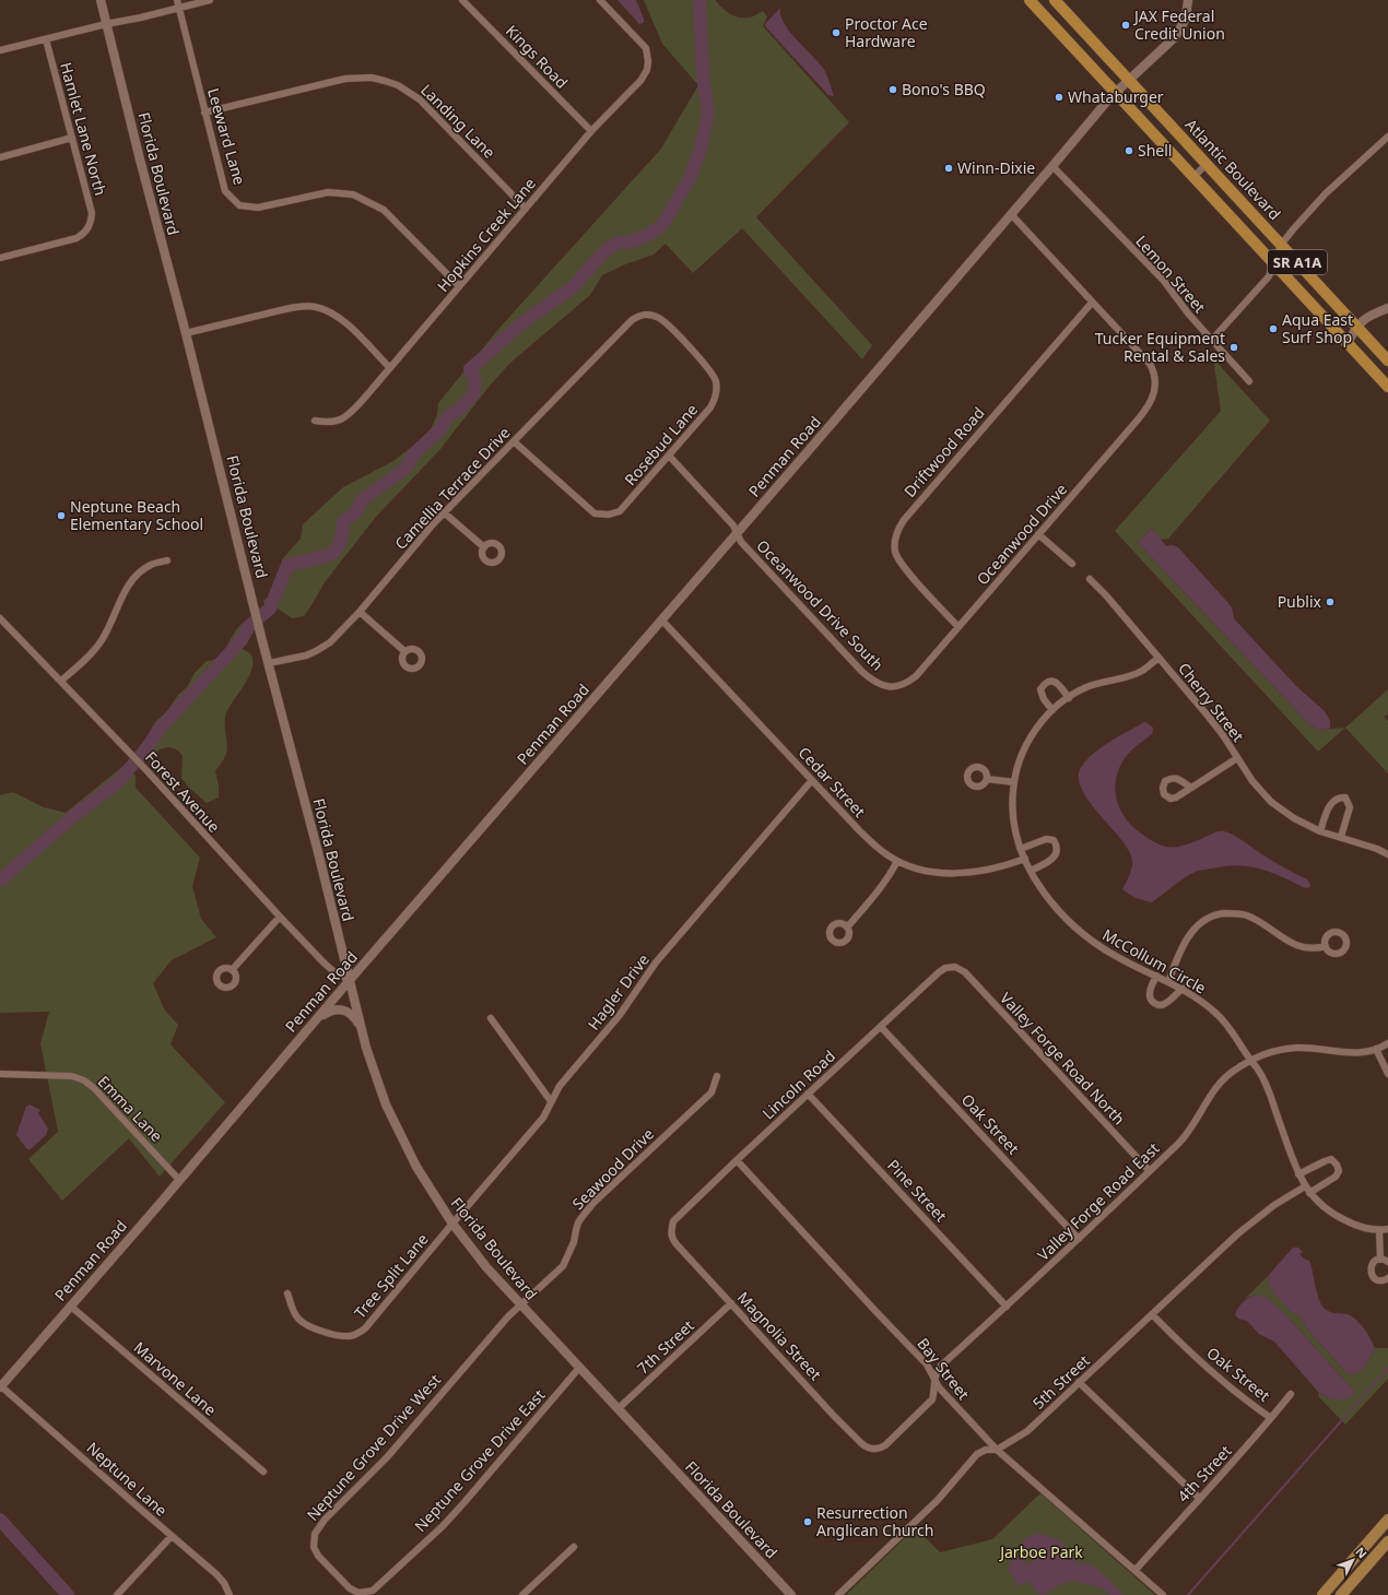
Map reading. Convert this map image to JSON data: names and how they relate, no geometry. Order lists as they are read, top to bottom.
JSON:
{
  "streets": {
    "highway": ["Atlantic Boulevard", "SR A1A"],
    "street": [
      "Kings Road",
      "Landing Lane",
      "Hamlet Lane North",
      "Leeward Lane",
      "Florida Boulevard",
      "Hopkins Creek Lane",
      "Lemon Street",
      "Rosebud Lane",
      "Driftwood Road",
      "Penman Road",
      "Camellia Terrace Drive",
      "Oceanwood Drive",
      "Oceanwood Drive South",
      "Cherry Street",
      "Cedar Street",
      "Forest Avenue",
      "McCollum Circle",
      "Hagler Drive",
      "Valley Forge Road North",
      "Lincoln Road",
      "Emma Lane",
      "Oak Street",
      "Seawood Drive",
      "Pine Street",
      "Valley Forge Road East",
      "Tree Split Lane",
      "Magnolia Street",
      "7th Street",
      "Bay Street",
      "Marvone Lane",
      "5th Street",
      "Neptune Grove Drive West",
      "Neptune Grove Drive East",
      "4th Street",
      "Neptune Lane"
    ]
  },
  "crossings": [
    ["Kings Road", "Hopkins Creek Lane"],
    ["Landing Lane", "Leeward Lane"],
    ["Landing Lane", "Hopkins Creek Lane"],
    ["Leeward Lane", "Hopkins Creek Lane"],
    ["Atlantic Boulevard", "Penman Road"],
    ["Florida Boulevard", "Penman Road"],
    ["Florida Boulevard", "Camellia Terrace Drive"],
    ["Florida Boulevard", "Forest Avenue"],
    ["Florida Boulevard", "Hagler Drive"],
    ["Florida Boulevard", "Seawood Drive"],
    ["Florida Boulevard", "Tree Split Lane"],
    ["Florida Boulevard", "7th Street"],
    ["Florida Boulevard", "Neptune Grove Drive West"],
    ["Florida Boulevard", "Neptune Grove Drive East"],
    ["SR A1A", "Penman Road"],
    ["Lemon Street", "Penman Road"],
    ["Rosebud Lane", "Camellia Terrace Drive"],
    ["Rosebud Lane", "Oceanwood Drive South"],
    ["Driftwood Road", "Oceanwood Drive"],
    ["Penman Road", "Oceanwood Drive South"],
    ["Penman Road", "Cedar Street"],
    ["Penman Road", "Forest Avenue"],
    ["Penman Road", "Emma Lane"],
    ["Penman Road", "Marvone Lane"],
    ["Penman Road", "Neptune Lane"],
    ["Oceanwood Drive", "Oceanwood Drive South"],
    ["Cherry Street", "McCollum Circle"],
    ["Cedar Street", "McCollum Circle"],
    ["Cedar Street", "Hagler Drive"],
    ["McCollum Circle", "Valley Forge Road East"],
    ["McCollum Circle", "5th Street"],
    ["Hagler Drive", "Tree Split Lane"],
    ["Valley Forge Road North", "Lincoln Road"],
    ["Valley Forge Road North", "Valley Forge Road East"],
    ["Lincoln Road", "Oak Street"],
    ["Lincoln Road", "Pine Street"],
    ["Lincoln Road", "Magnolia Street"],
    ["Lincoln Road", "Bay Street"],
    ["Oak Street", "Valley Forge Road East"],
    ["Oak Street", "5th Street"],
    ["Oak Street", "4th Street"],
    ["Seawood Drive", "Neptune Grove Drive West"],
    ["Pine Street", "Valley Forge Road East"],
    ["Valley Forge Road East", "Magnolia Street"],
    ["Valley Forge Road East", "Bay Street"],
    ["Magnolia Street", "7th Street"],
    ["Bay Street", "5th Street"],
    ["Bay Street", "4th Street"],
    ["Neptune Grove Drive West", "Neptune Grove Drive East"]
  ],
  "parks": ["Jarboe Park"],
  "places": [
    "JAX Federal Credit Union",
    "Proctor Ace Hardware",
    "Bono's BBQ",
    "Whataburger",
    "Shell",
    "Winn-Dixie",
    "Aqua East Surf Shop",
    "Tucker Equipment Rental & Sales",
    "Neptune Beach Elementary School",
    "Publix",
    "Resurrection Anglican Church"
  ],
  "north": "top right"
}
